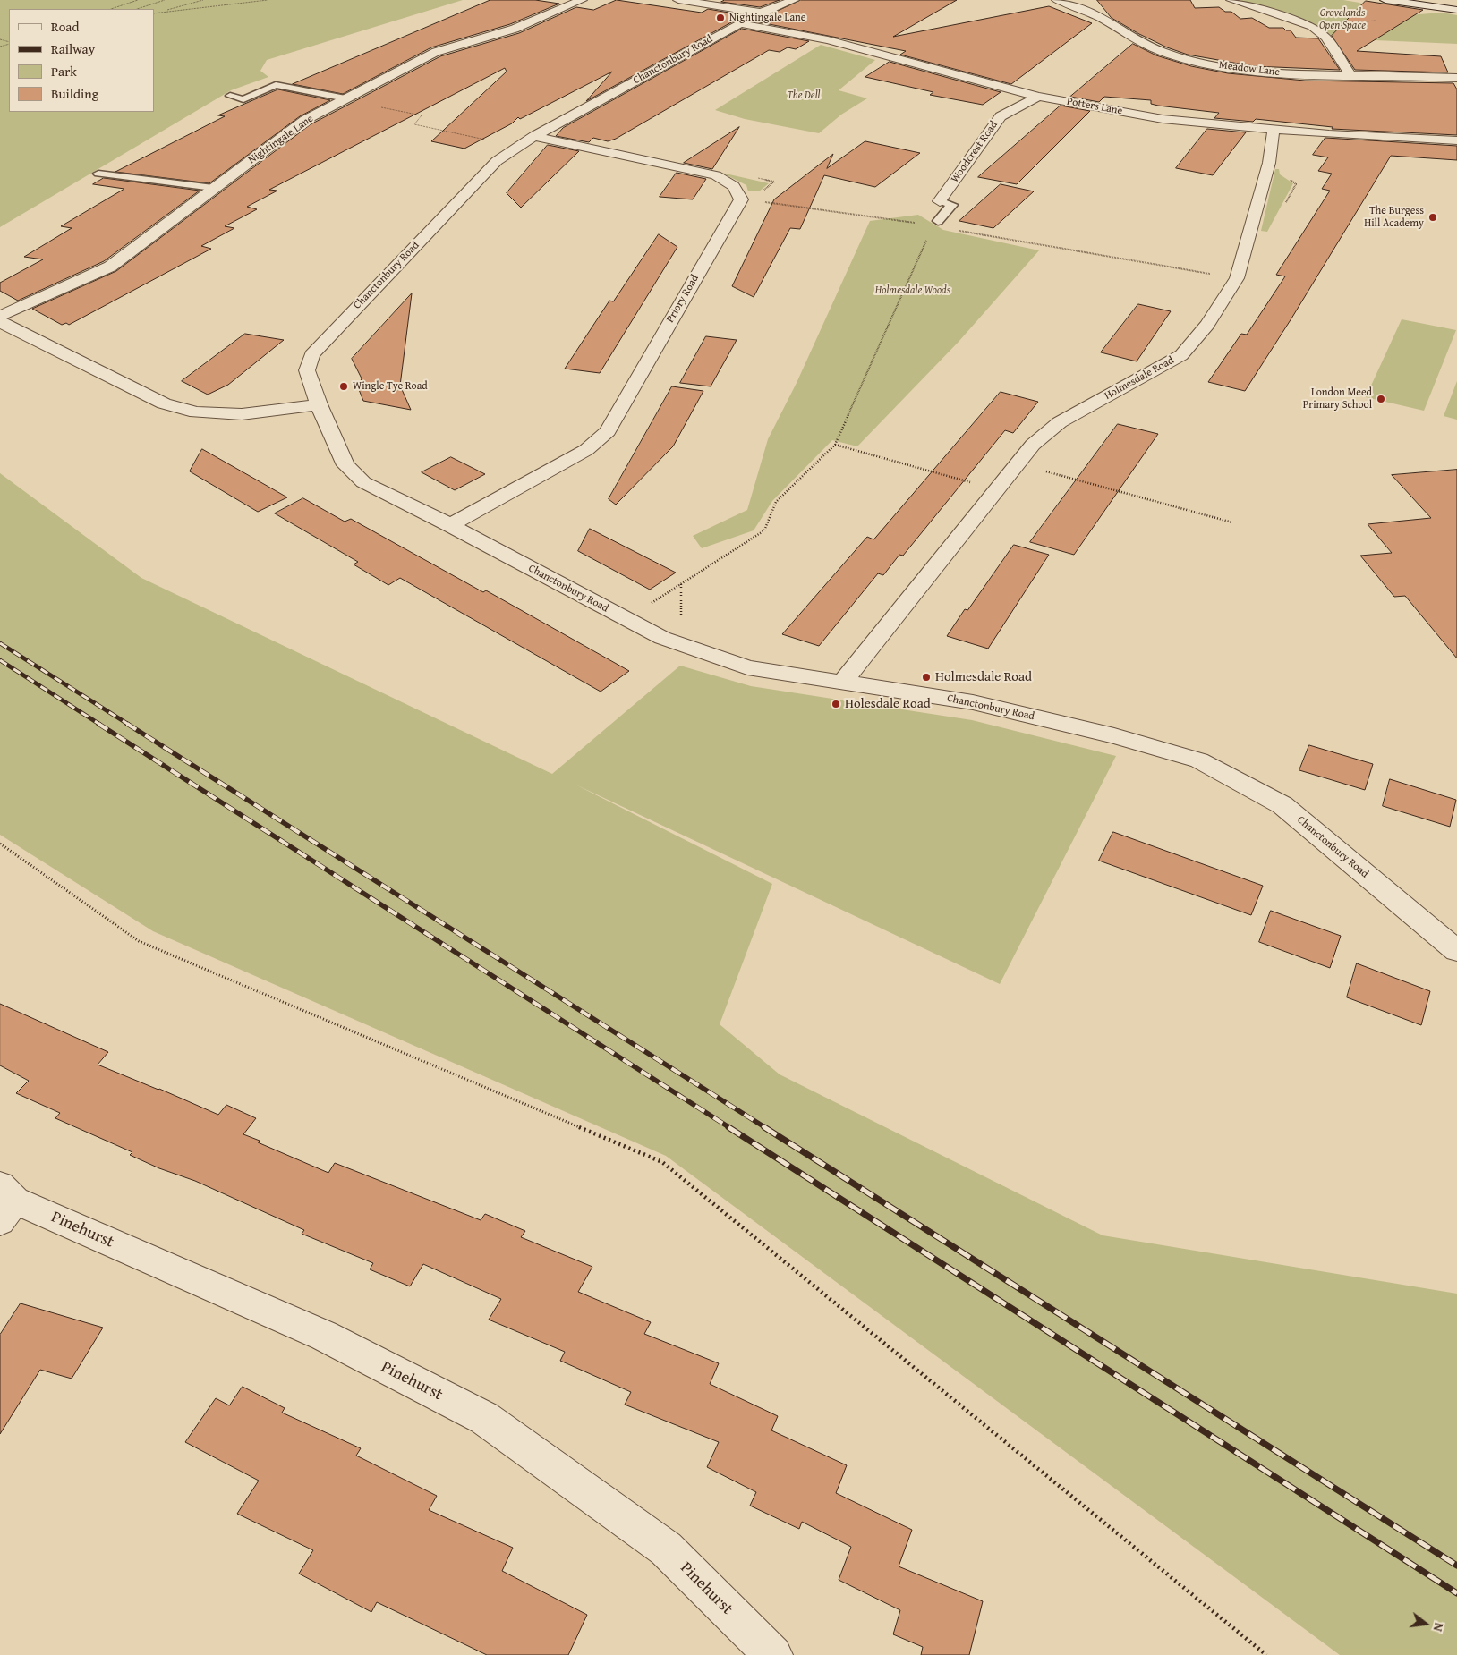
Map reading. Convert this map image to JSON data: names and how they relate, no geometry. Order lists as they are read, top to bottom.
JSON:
{
  "streets": {
    "street": [
      "Chanctonbury Road",
      "Meadow Lane",
      "Potters Lane",
      "Nightingale Lane",
      "Woodcrest Road",
      "Priory Road",
      "Holmesdale Road",
      "Pinehurst"
    ]
  },
  "crossings": [
    ["Chanctonbury Road", "Potters Lane"],
    ["Chanctonbury Road", "Priory Road"],
    ["Chanctonbury Road", "Holmesdale Road"],
    ["Potters Lane", "Woodcrest Road"],
    ["Potters Lane", "Holmesdale Road"]
  ],
  "parks": ["Grovelands Open Space", "The Dell", "Holmesdale Woods"],
  "places": [
    "Nightingale Lane",
    "The Burgess Hill Academy",
    "Wingle Tye Road",
    "London Meed Primary School",
    "Holmesdale Road",
    "Holesdale Road"
  ],
  "legend": [
    "Road",
    "Railway",
    "Park",
    "Building"
  ],
  "north": "right"
}
